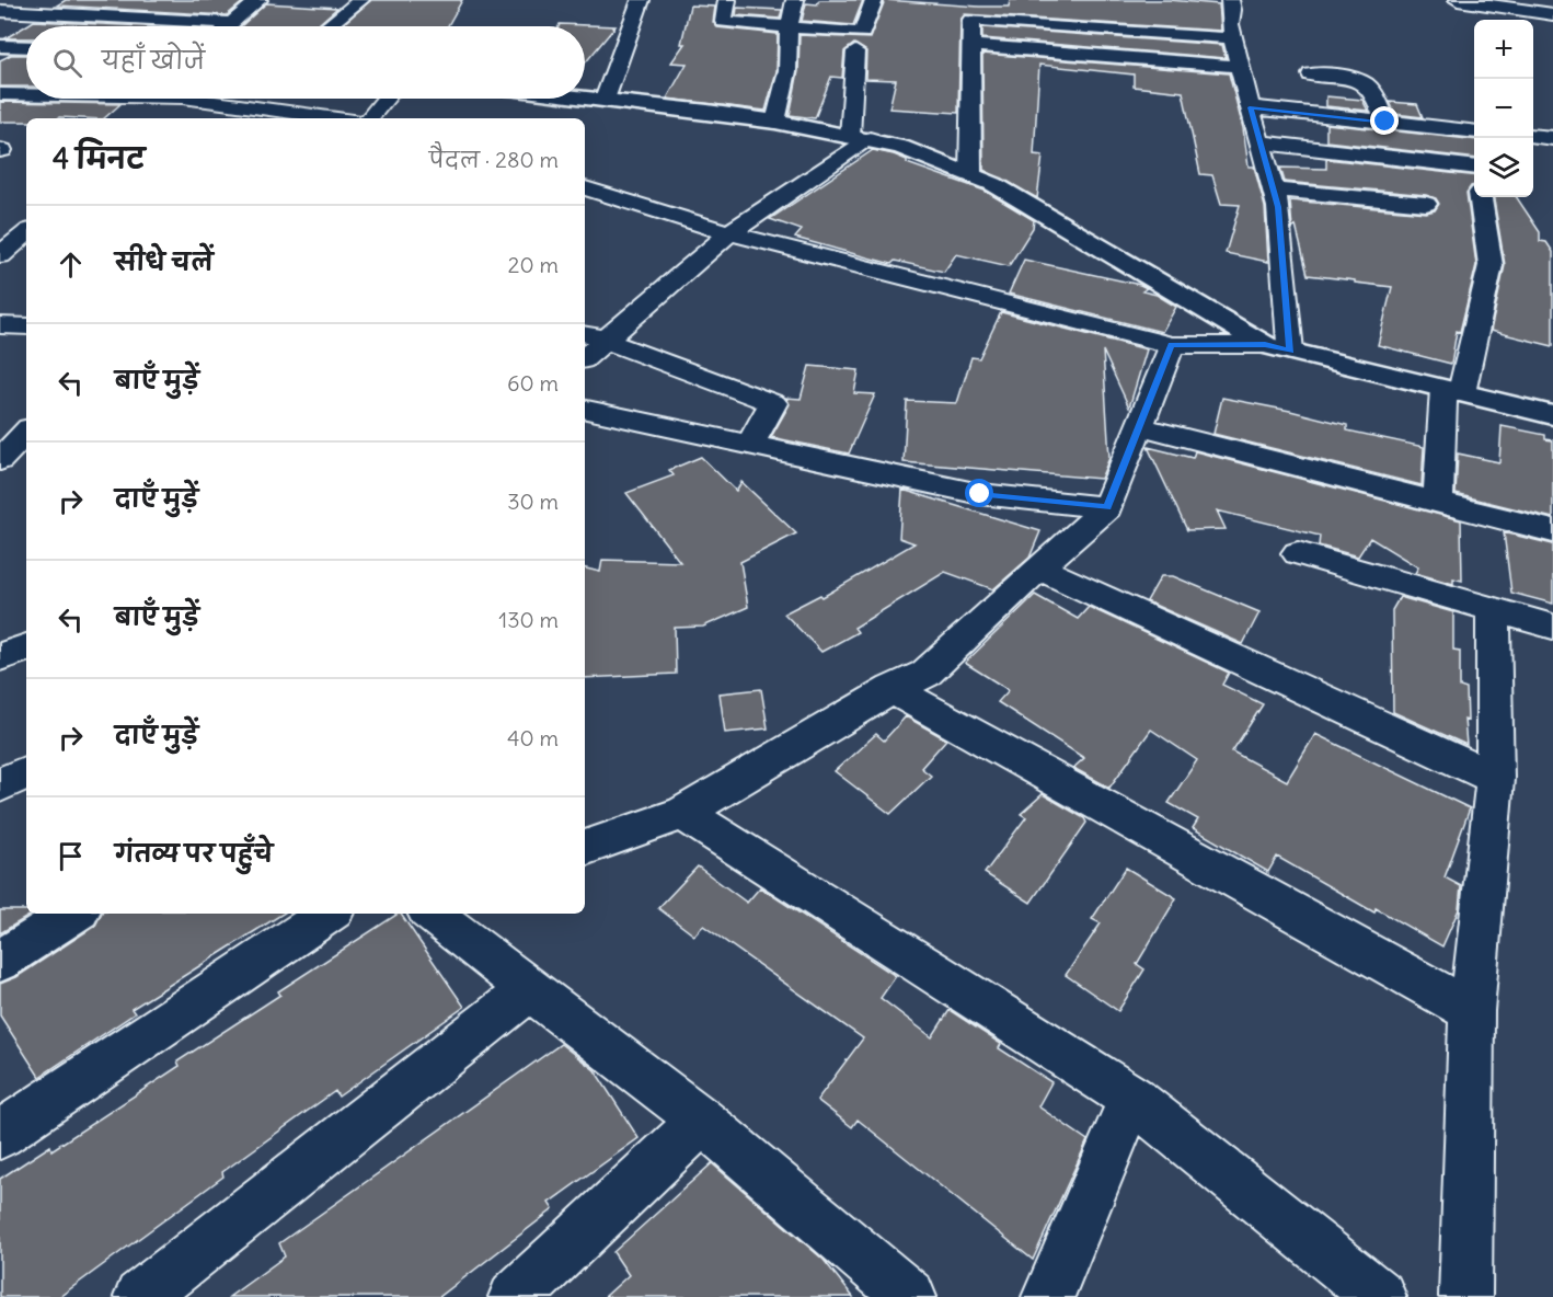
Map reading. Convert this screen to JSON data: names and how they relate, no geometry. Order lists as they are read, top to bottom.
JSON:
{
  "page": {
    "map_buttons": ["+", "−"],
    "search": "यहाँ खोजें",
    "heading": ["4 मिनट", "पैदल · 280 m"],
    "list": [
      ["सीधे चलें", "20 m"],
      ["बाएँ मुड़ें", "60 m"],
      ["दाएँ मुड़ें", "30 m"],
      ["बाएँ मुड़ें", "130 m"],
      ["दाएँ मुड़ें", "40 m"],
      "गंतव्य पर पहुँचे"
    ]
  }
}
